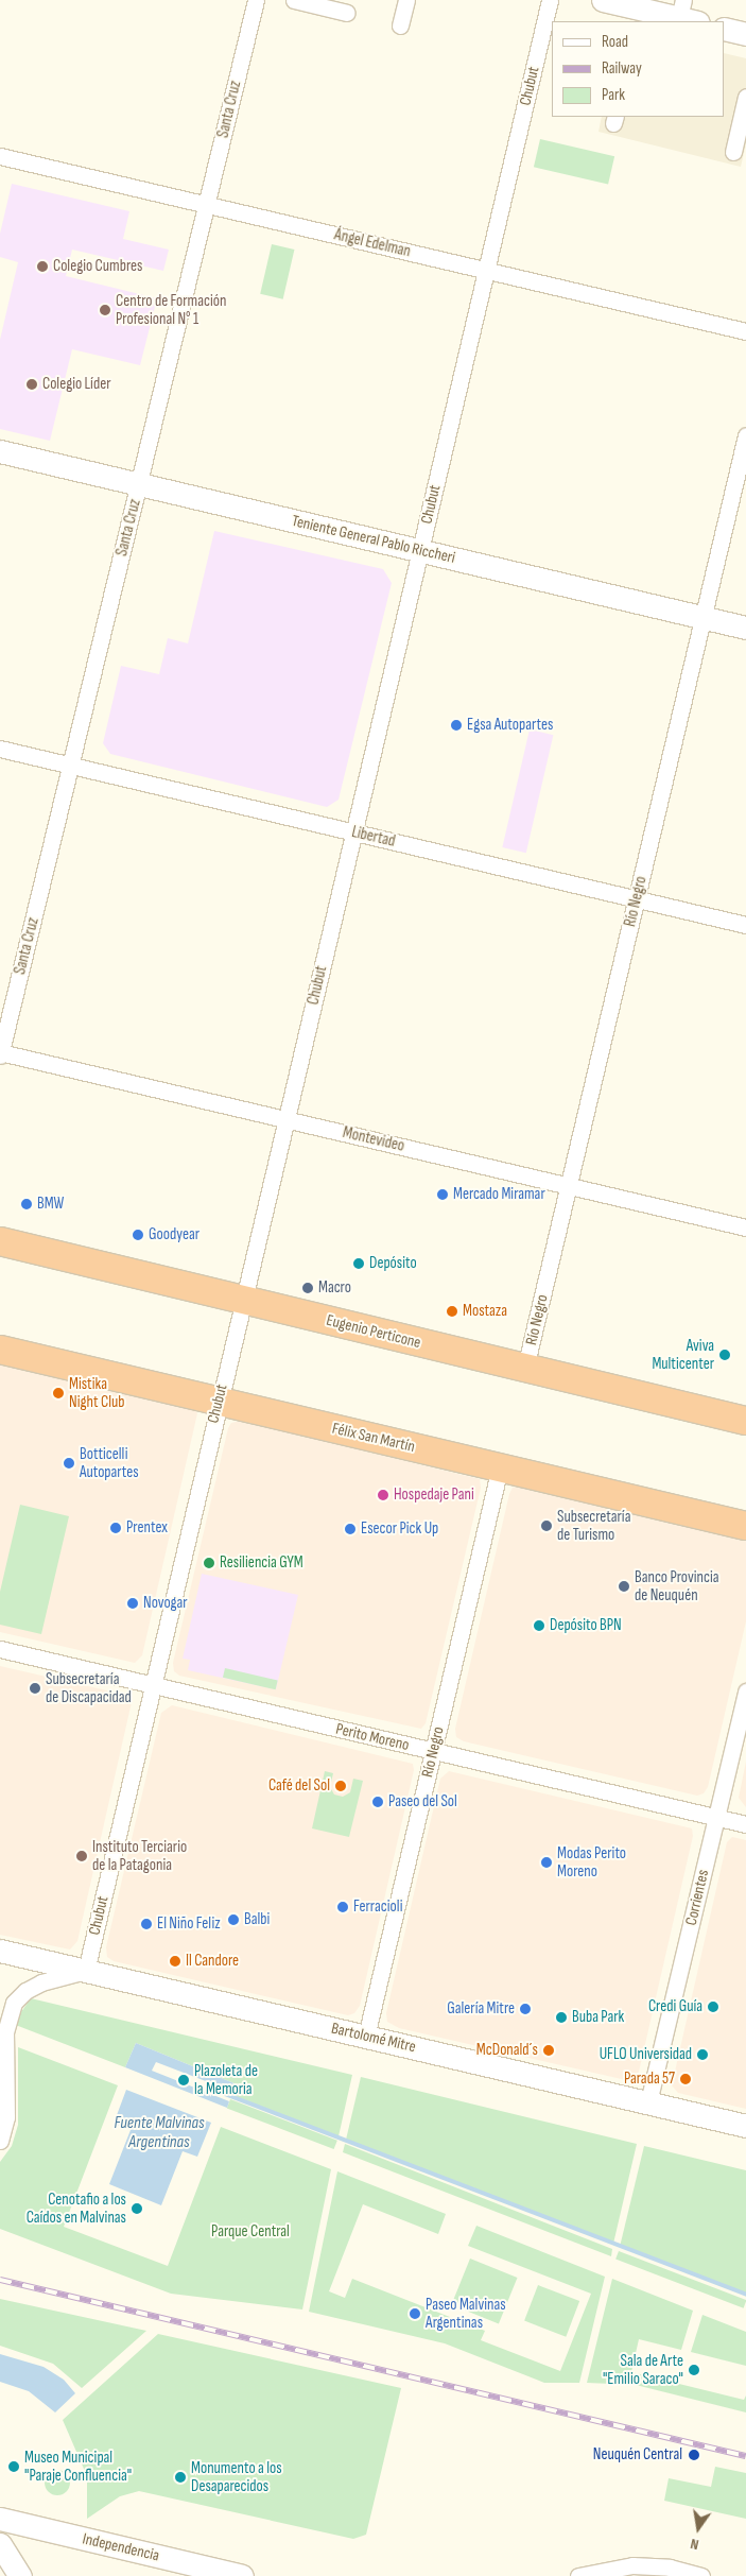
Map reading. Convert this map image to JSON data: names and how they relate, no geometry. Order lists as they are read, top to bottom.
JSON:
{
  "streets": {
    "highway": ["Eugenio Perticone", "Félix San Martín"],
    "main road": ["Teniente General Pablo Riccheri", "Bartolomé Mitre", "Independencia"],
    "street": [
      "Chubut",
      "Santa Cruz",
      "Ángel Edelman",
      "Libertad",
      "Río Negro",
      "Montevideo",
      "Perito Moreno",
      "Corrientes"
    ]
  },
  "crossings": [
    ["Chubut", "Ángel Edelman"],
    ["Chubut", "Teniente General Pablo Riccheri"],
    ["Chubut", "Libertad"],
    ["Chubut", "Montevideo"],
    ["Chubut", "Eugenio Perticone"],
    ["Chubut", "Félix San Martín"],
    ["Chubut", "Perito Moreno"],
    ["Chubut", "Bartolomé Mitre"],
    ["Santa Cruz", "Ángel Edelman"],
    ["Santa Cruz", "Teniente General Pablo Riccheri"],
    ["Santa Cruz", "Libertad"],
    ["Santa Cruz", "Montevideo"],
    ["Teniente General Pablo Riccheri", "Río Negro"],
    ["Libertad", "Río Negro"],
    ["Río Negro", "Montevideo"],
    ["Río Negro", "Eugenio Perticone"],
    ["Río Negro", "Félix San Martín"],
    ["Río Negro", "Perito Moreno"],
    ["Río Negro", "Bartolomé Mitre"],
    ["Perito Moreno", "Corrientes"],
    ["Corrientes", "Bartolomé Mitre"]
  ],
  "water": ["Fuente Malvinas Argentinas"],
  "parks": ["Parque Central"],
  "places": [
    "Colegio Cumbres",
    "Centro de Formación Profesional N° 1",
    "Colegio Líder",
    "Egsa Autopartes",
    "Mercado Miramar",
    "BMW",
    "Goodyear",
    "Depósito",
    "Macro",
    "Mostaza",
    "Aviva Multicenter",
    "Mistika Night Club",
    "Botticelli Autopartes",
    "Hospedaje Pani",
    "Subsecretaría de Turismo",
    "Prentex",
    "Esecor Pick Up",
    "Resiliencia GYM",
    "Banco Provincia de Neuquén",
    "Novogar",
    "Depósito BPN",
    "Subsecretaría de Discapacidad",
    "Café del Sol",
    "Paseo del Sol",
    "Instituto Terciario de la Patagonia",
    "Modas Perito Moreno",
    "Ferracioli",
    "Balbi",
    "El Niño Feliz",
    "Il Candore",
    "Credi Guía",
    "Galería Mitre",
    "Buba Park",
    "McDonald´s",
    "UFLO Universidad",
    "Parada 57",
    "Plazoleta de la Memoria",
    "Cenotafio a los Caídos en Malvinas",
    "Paseo Malvinas Argentinas",
    "Sala de Arte \"Emilio Saraco\"",
    "Neuquén Central",
    "Museo Municipal \"Paraje Confluencia\"",
    "Monumento a los Desaparecidos"
  ],
  "legend": ["Road", "Railway", "Park"],
  "north": "bottom"
}
